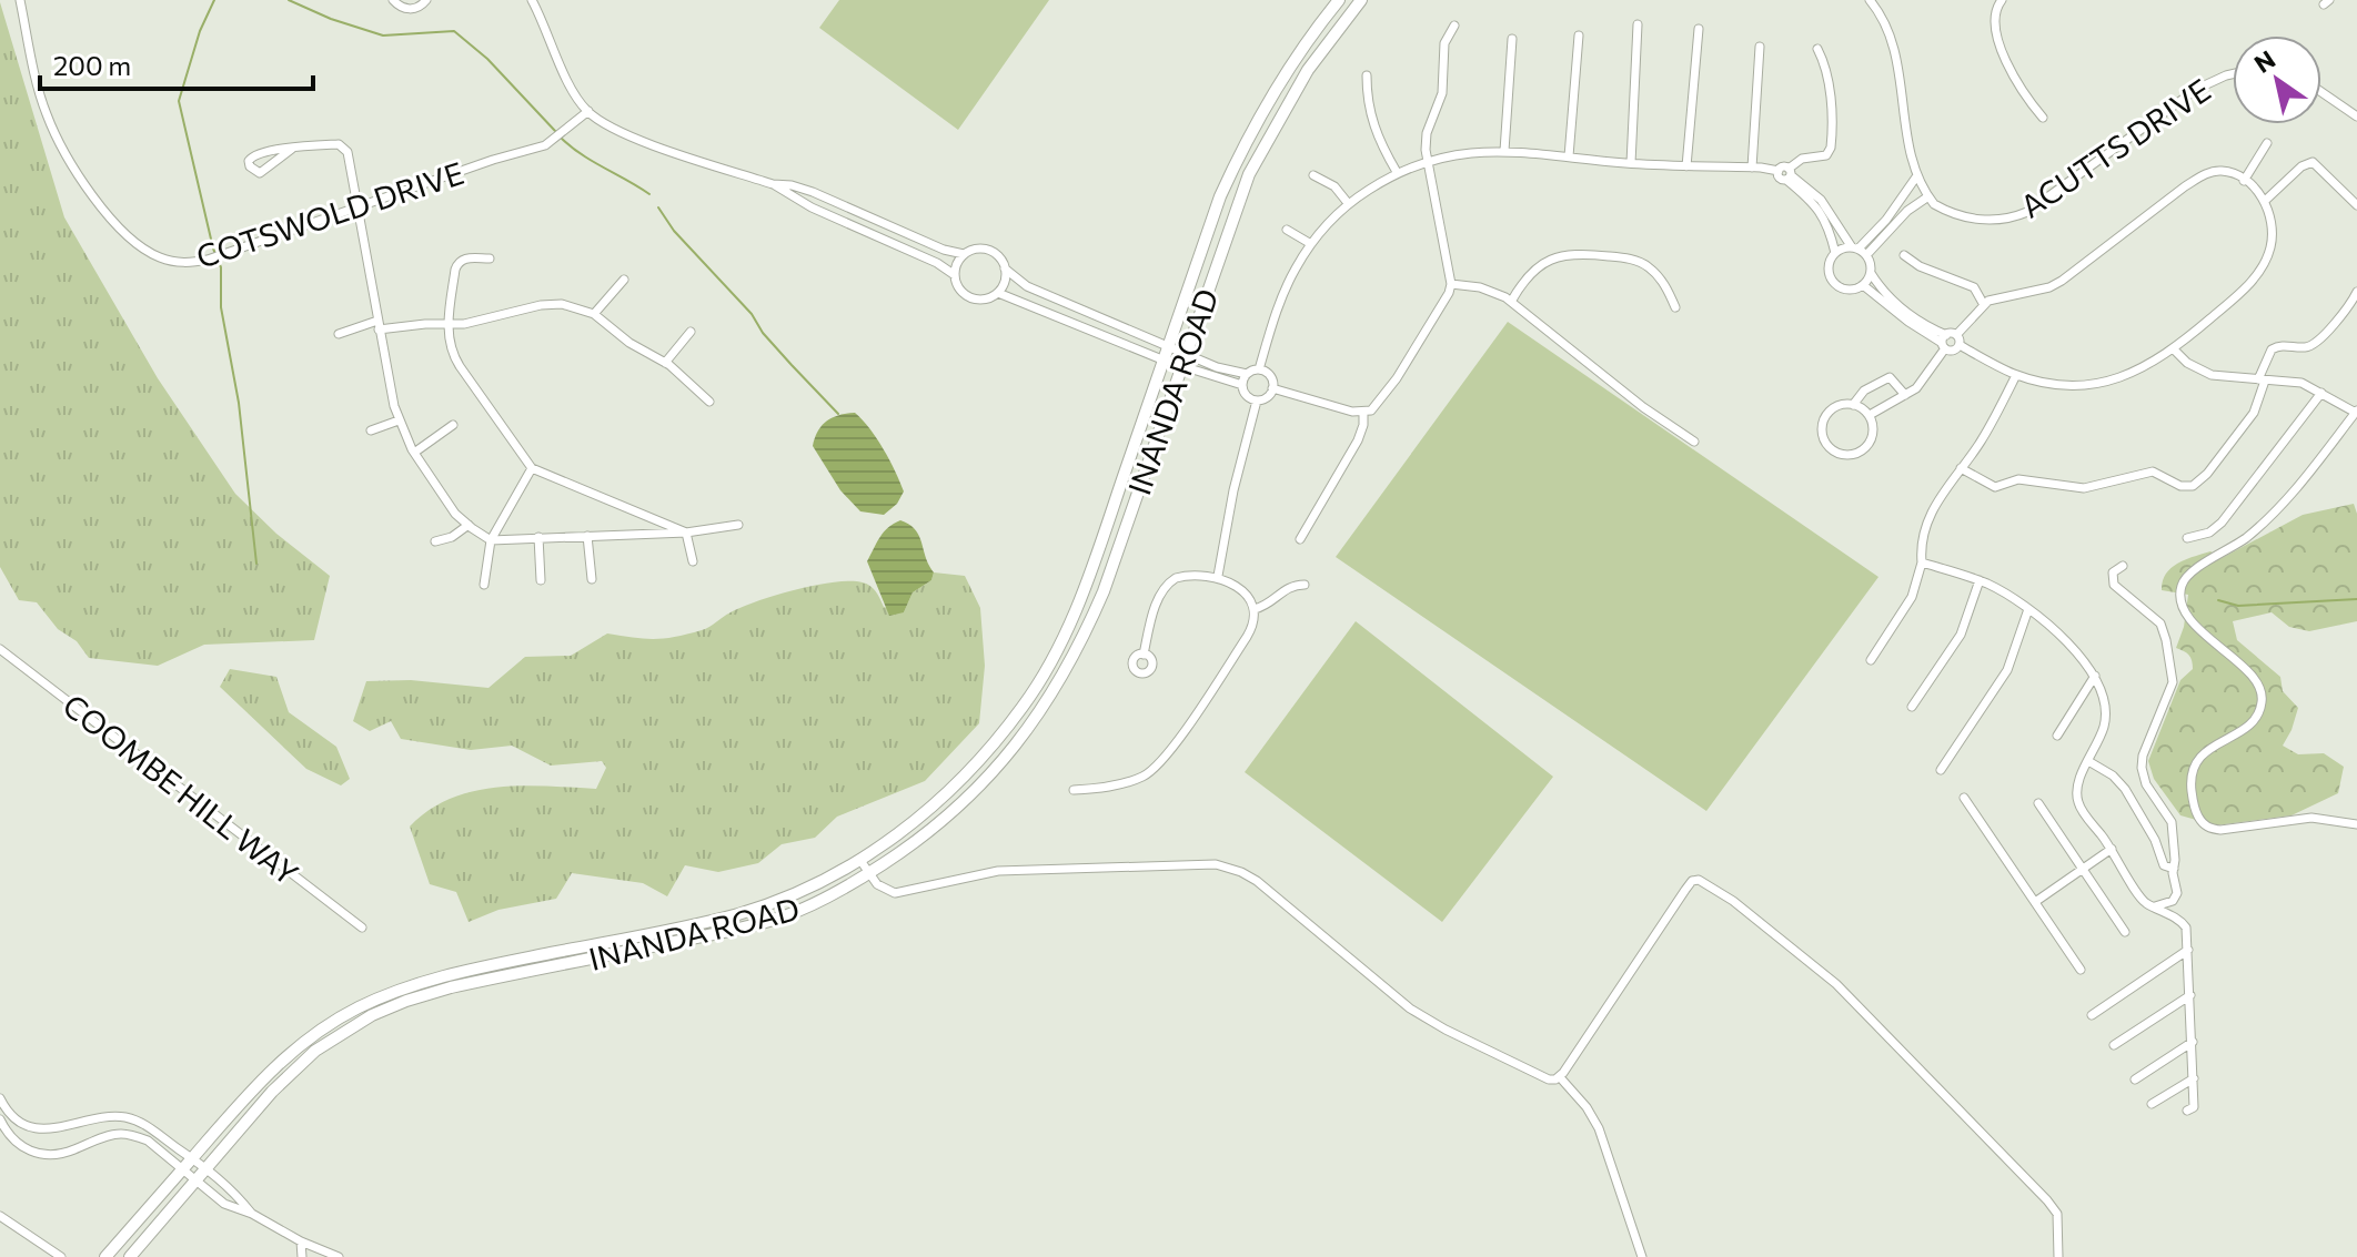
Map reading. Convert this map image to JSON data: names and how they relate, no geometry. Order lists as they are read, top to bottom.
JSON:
{
  "streets": {
    "main road": ["INANDA ROAD"],
    "street": ["ACUTTS DRIVE", "COTSWOLD DRIVE", "COOMBE HILL WAY"]
  },
  "scale_bar": "200 m",
  "north": "top left"
}
